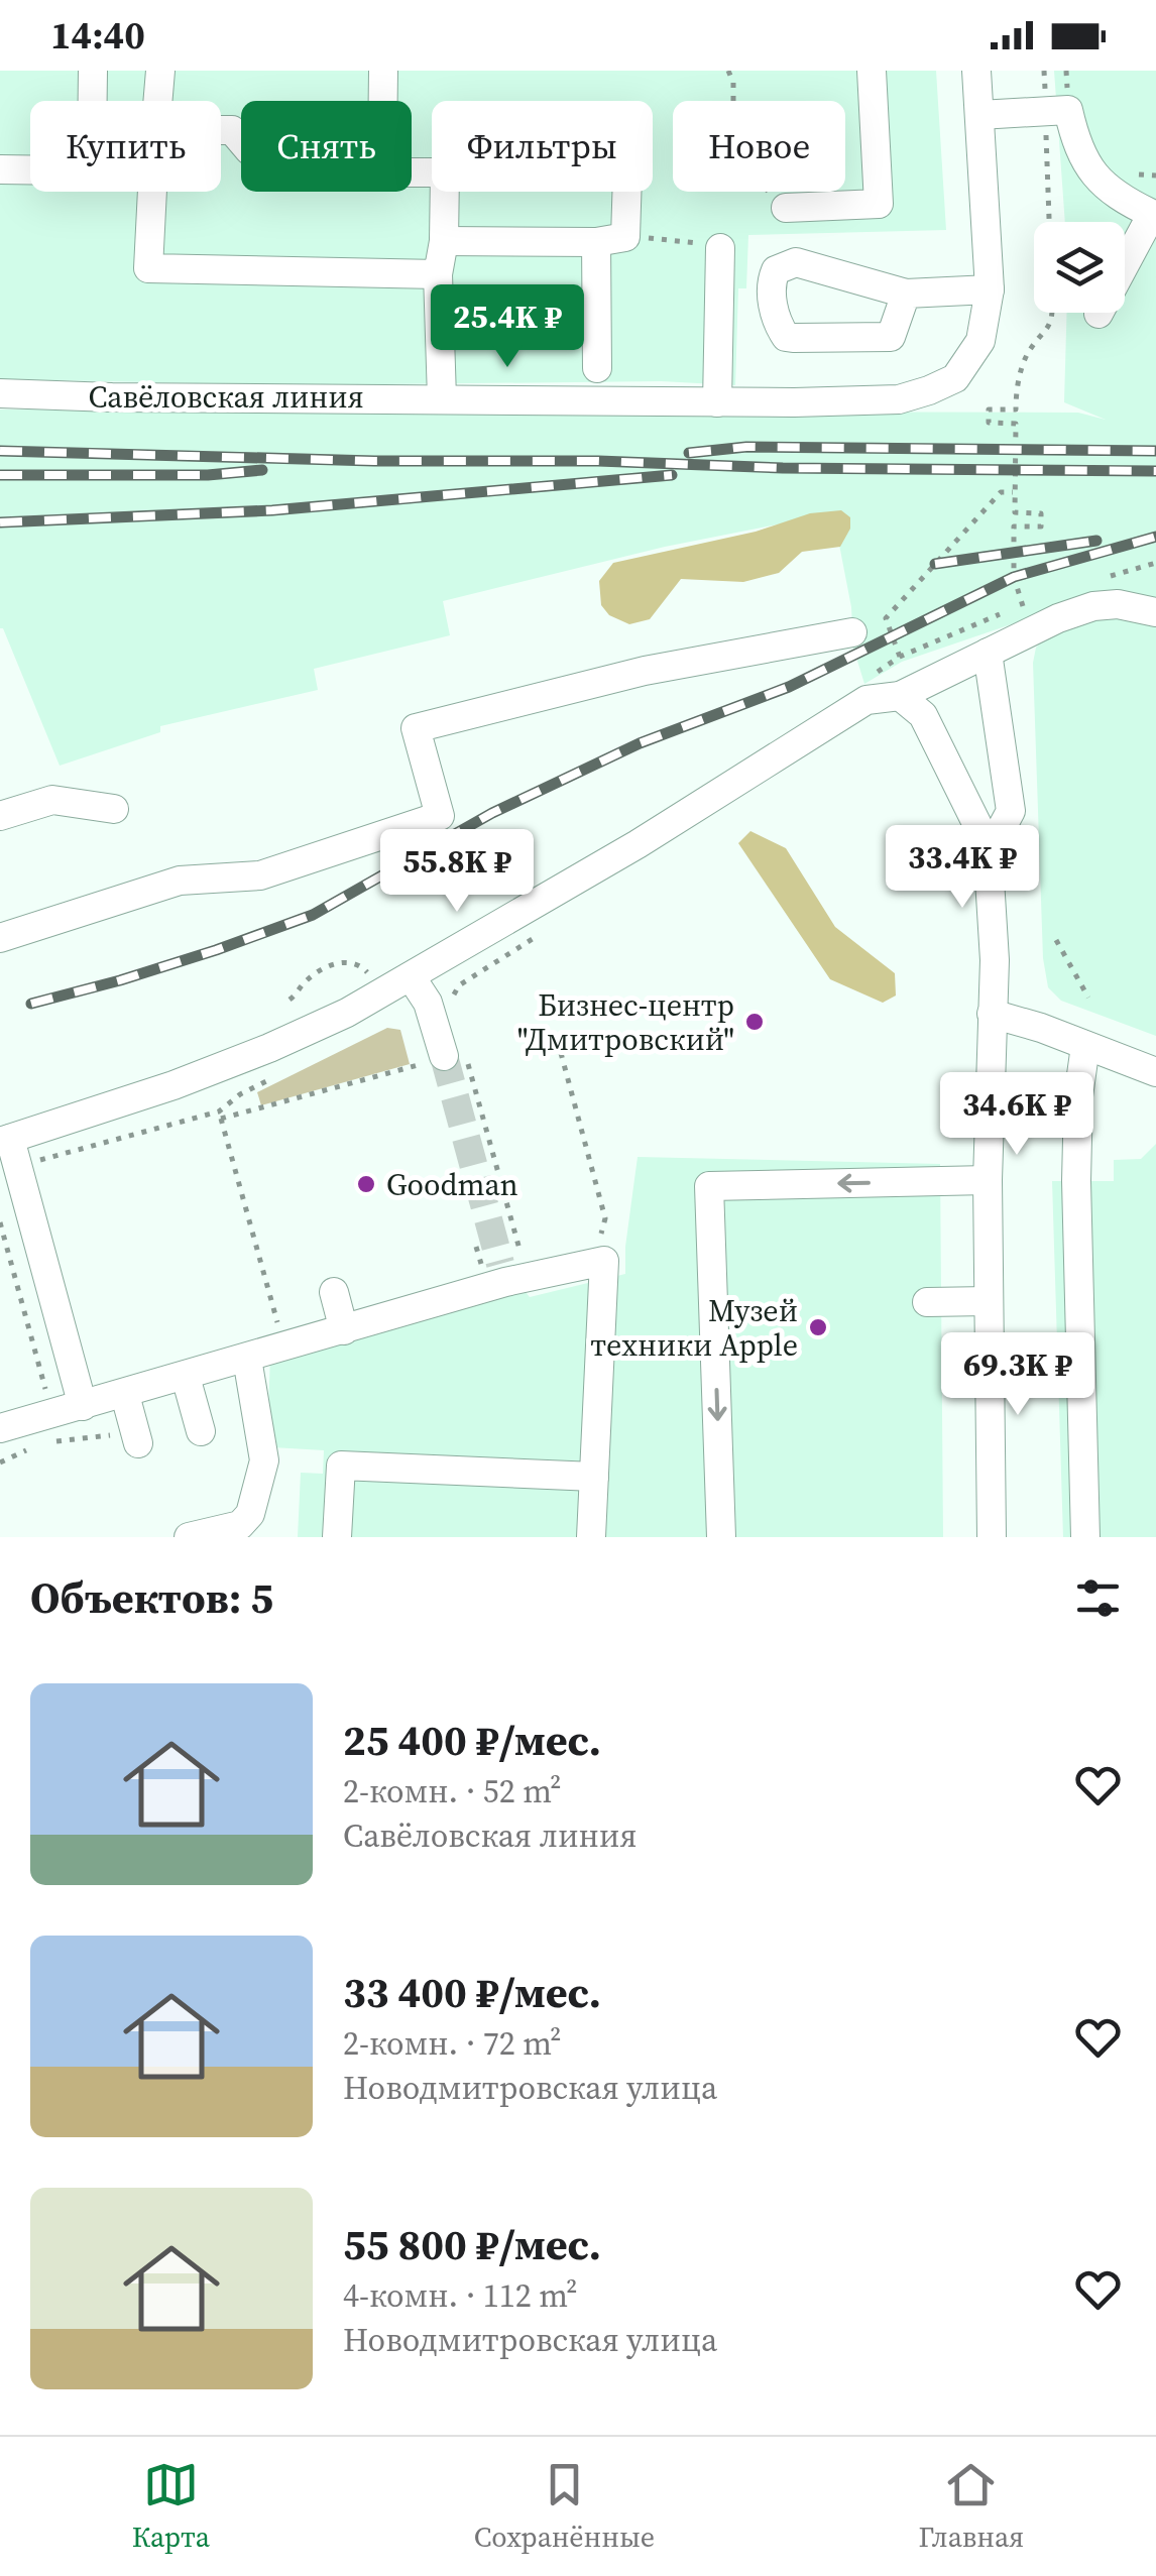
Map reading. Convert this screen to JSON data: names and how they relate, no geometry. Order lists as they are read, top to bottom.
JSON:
{
  "streets": {
    "street": ["Савёловская линия"]
  },
  "places": ["Бизнес-центр \"Дмитровский\"", "Goodman", "Музей техники Apple"],
  "page": {
    "status": "14:40",
    "chip": [
      "Купить",
      "Снять",
      "Фильтры",
      "Новое"
    ],
    "price": [
      "25.4K ₽",
      "33.4K ₽",
      "55.8K ₽",
      "34.6K ₽",
      "69.3K ₽"
    ],
    "heading": "Объектов: 5",
    "list": [
      {
        "name": "25 400 ₽/мес.",
        "note": "2-комн. · 52 m² · Савёловская линия"
      },
      {
        "name": "33 400 ₽/мес.",
        "note": "2-комн. · 72 m² · Новодмитровская улица"
      },
      {
        "name": "55 800 ₽/мес.",
        "note": "4-комн. · 112 m² · Новодмитровская улица"
      }
    ],
    "tabs": ["Карта", "Сохранённые", "Главная"]
  }
}
